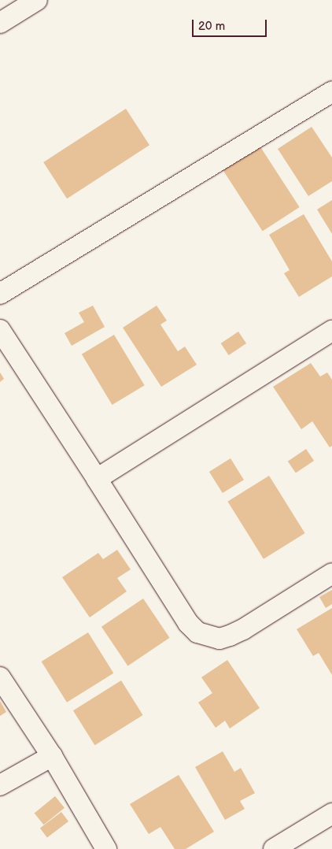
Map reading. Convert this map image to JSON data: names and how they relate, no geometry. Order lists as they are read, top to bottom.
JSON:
{
  "scale_bar": "20 m"
}
